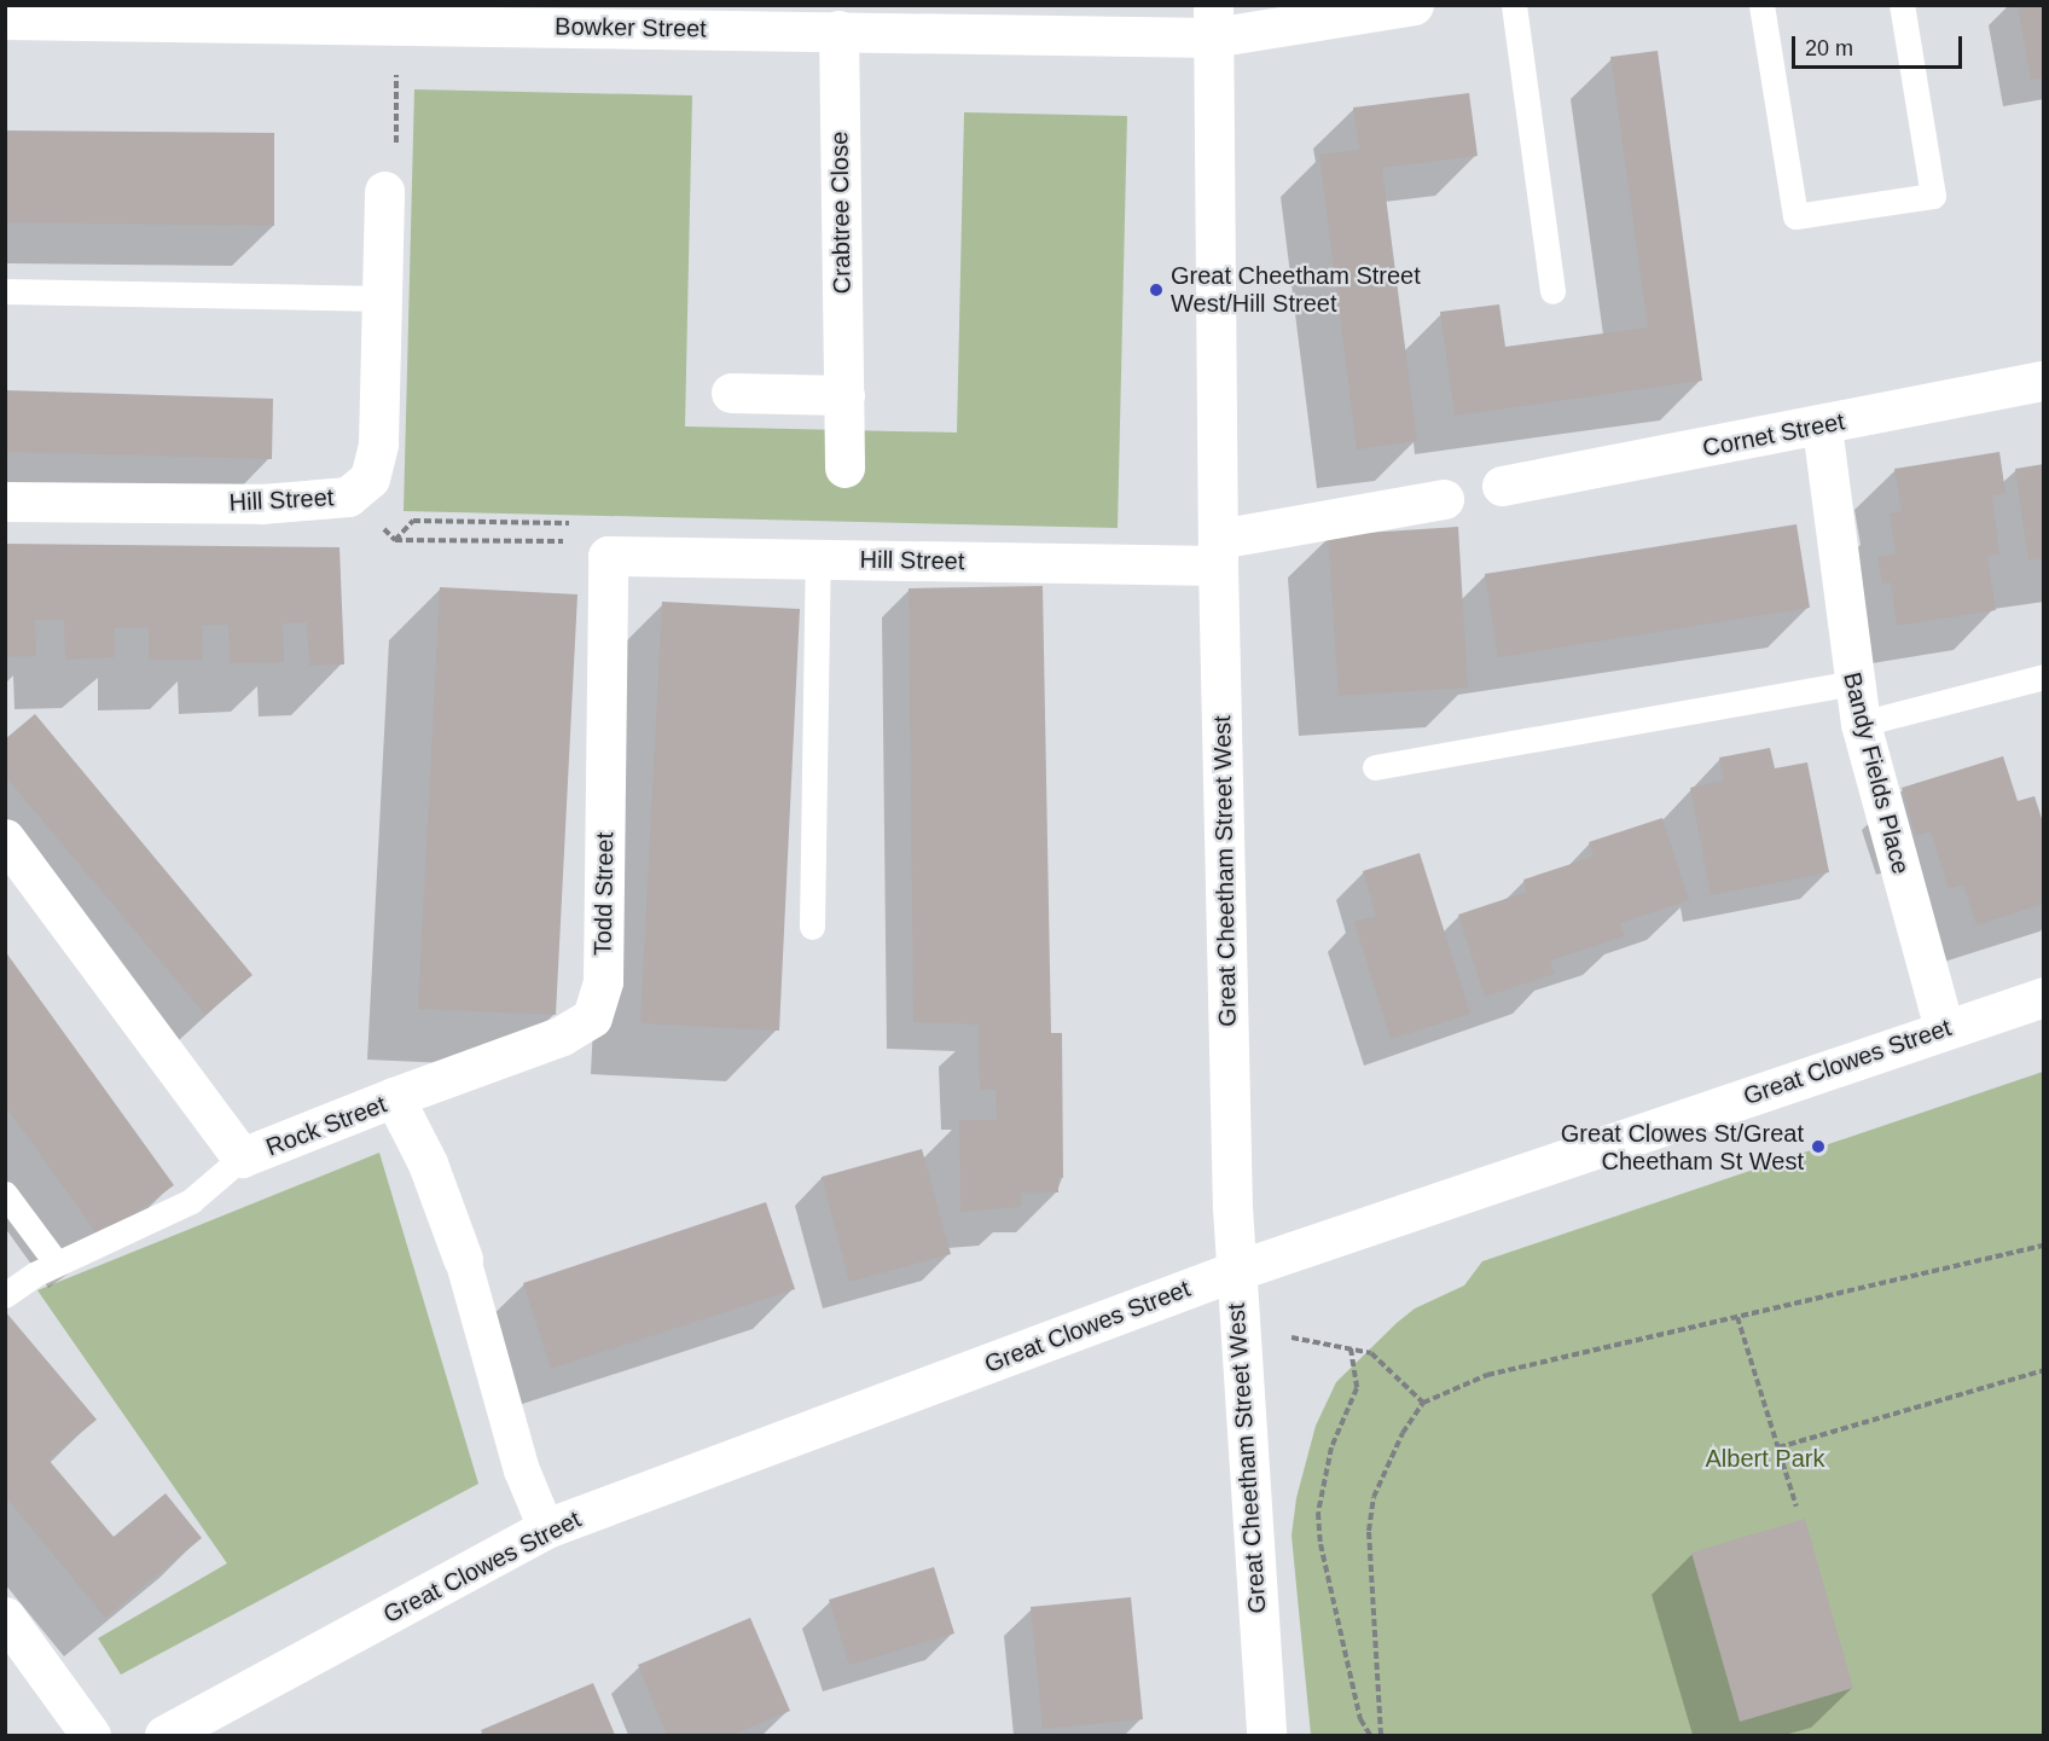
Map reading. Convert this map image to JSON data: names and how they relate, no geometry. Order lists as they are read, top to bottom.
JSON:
{
  "streets": {
    "main road": [
      "Bowker Street",
      "Crabtree Close",
      "Cornet Street",
      "Hill Street",
      "Bandy Fields Place",
      "Great Cheetham Street West",
      "Todd Street",
      "Great Clowes Street",
      "Rock Street"
    ]
  },
  "crossings": [
    ["Bowker Street", "Crabtree Close"],
    ["Bowker Street", "Great Cheetham Street West"],
    ["Cornet Street", "Bandy Fields Place"],
    ["Hill Street", "Great Cheetham Street West"],
    ["Hill Street", "Todd Street"],
    ["Bandy Fields Place", "Great Clowes Street"],
    ["Great Cheetham Street West", "Great Clowes Street"],
    ["Todd Street", "Rock Street"],
    ["Great Clowes Street", "Rock Street"]
  ],
  "parks": ["Albert Park"],
  "places": ["Great Cheetham Street West/Hill Street", "Great Clowes St/Great Cheetham St West"],
  "scale_bar": "20 m"
}
